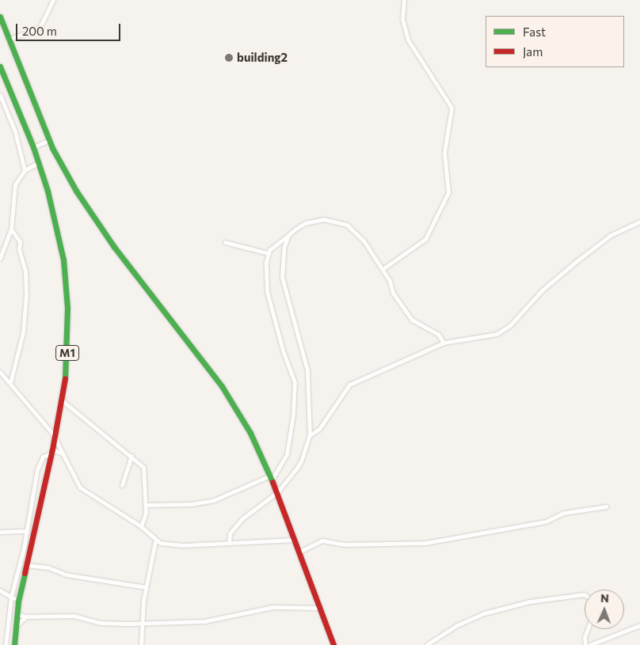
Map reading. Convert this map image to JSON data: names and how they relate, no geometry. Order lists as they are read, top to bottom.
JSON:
{
  "streets": {
    "main road": ["M1"]
  },
  "places": ["building2"],
  "legend": ["Fast", "Jam"],
  "scale_bar": "200 m",
  "north": "top"
}
